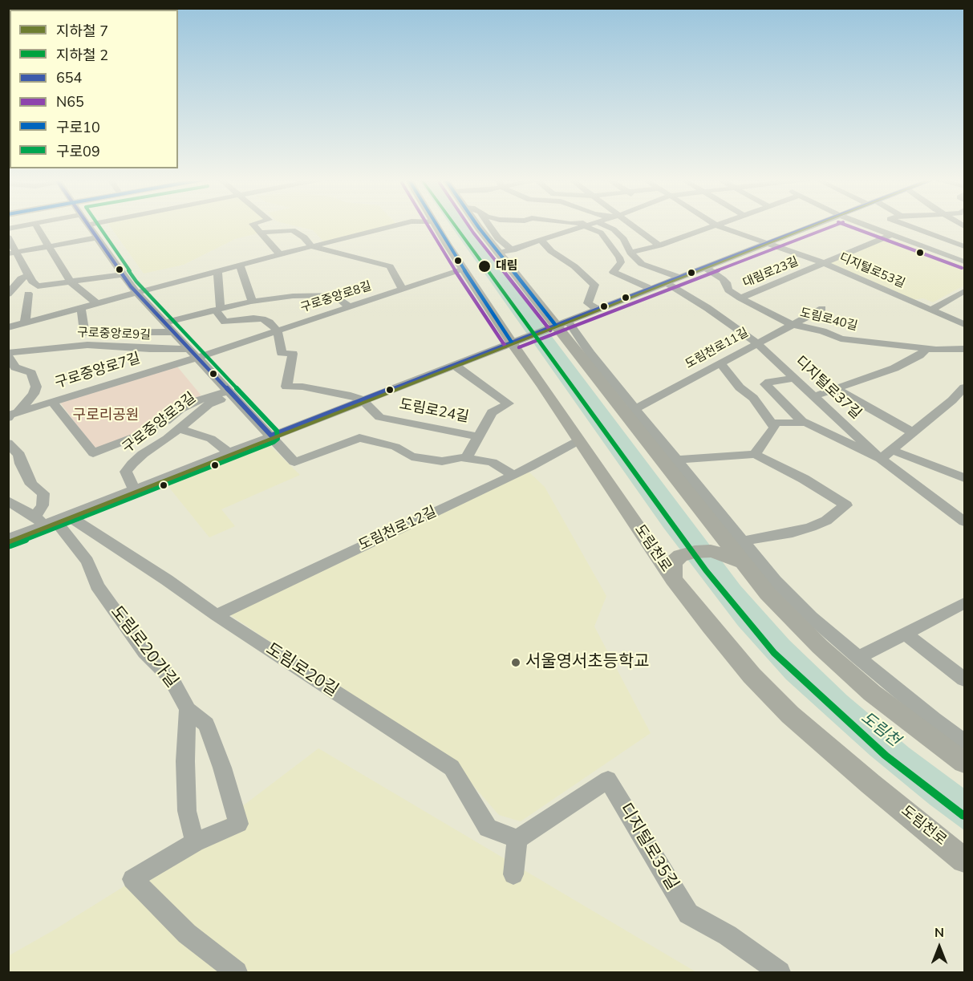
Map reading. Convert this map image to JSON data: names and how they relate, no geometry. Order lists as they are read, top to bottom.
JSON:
{
  "streets": {
    "main road": ["도림천로"],
    "street": [
      "디지털로53길",
      "대림로23길",
      "구로중앙로8길",
      "도림로40길",
      "구로중앙로9길",
      "도림천로11길",
      "구로중앙로7길",
      "디지털로37길",
      "도림로24길",
      "구로중앙로3길",
      "도림천로12길",
      "도림로20가길",
      "도림로20길",
      "디지털로35길"
    ]
  },
  "crossings": [
    ["디지털로53길", "대림로23길"],
    ["대림로23길", "도림로40길"],
    ["구로중앙로8길", "구로중앙로9길"],
    ["구로중앙로8길", "구로중앙로7길"],
    ["구로중앙로8길", "도림천로"],
    ["도림로40길", "도림천로11길"],
    ["구로중앙로9길", "구로중앙로7길"],
    ["도림천로11길", "디지털로37길"],
    ["도림천로12길", "도림천로"],
    ["도림천로12길", "도림로20길"],
    ["도림로20가길", "도림로20길"],
    ["도림로20길", "디지털로35길"]
  ],
  "water": ["도림천"],
  "parks": ["구로리공원"],
  "places": ["대림", "서울영서초등학교"],
  "lines": [
    "metro line 7",
    "metro line 2",
    "transit line 654",
    "transit line N65",
    "transit line 구로10",
    "transit line 구로09"
  ],
  "legend": [
    "지하철 7",
    "지하철 2",
    "654",
    "N65",
    "구로10",
    "구로09"
  ],
  "north": "top"
}
